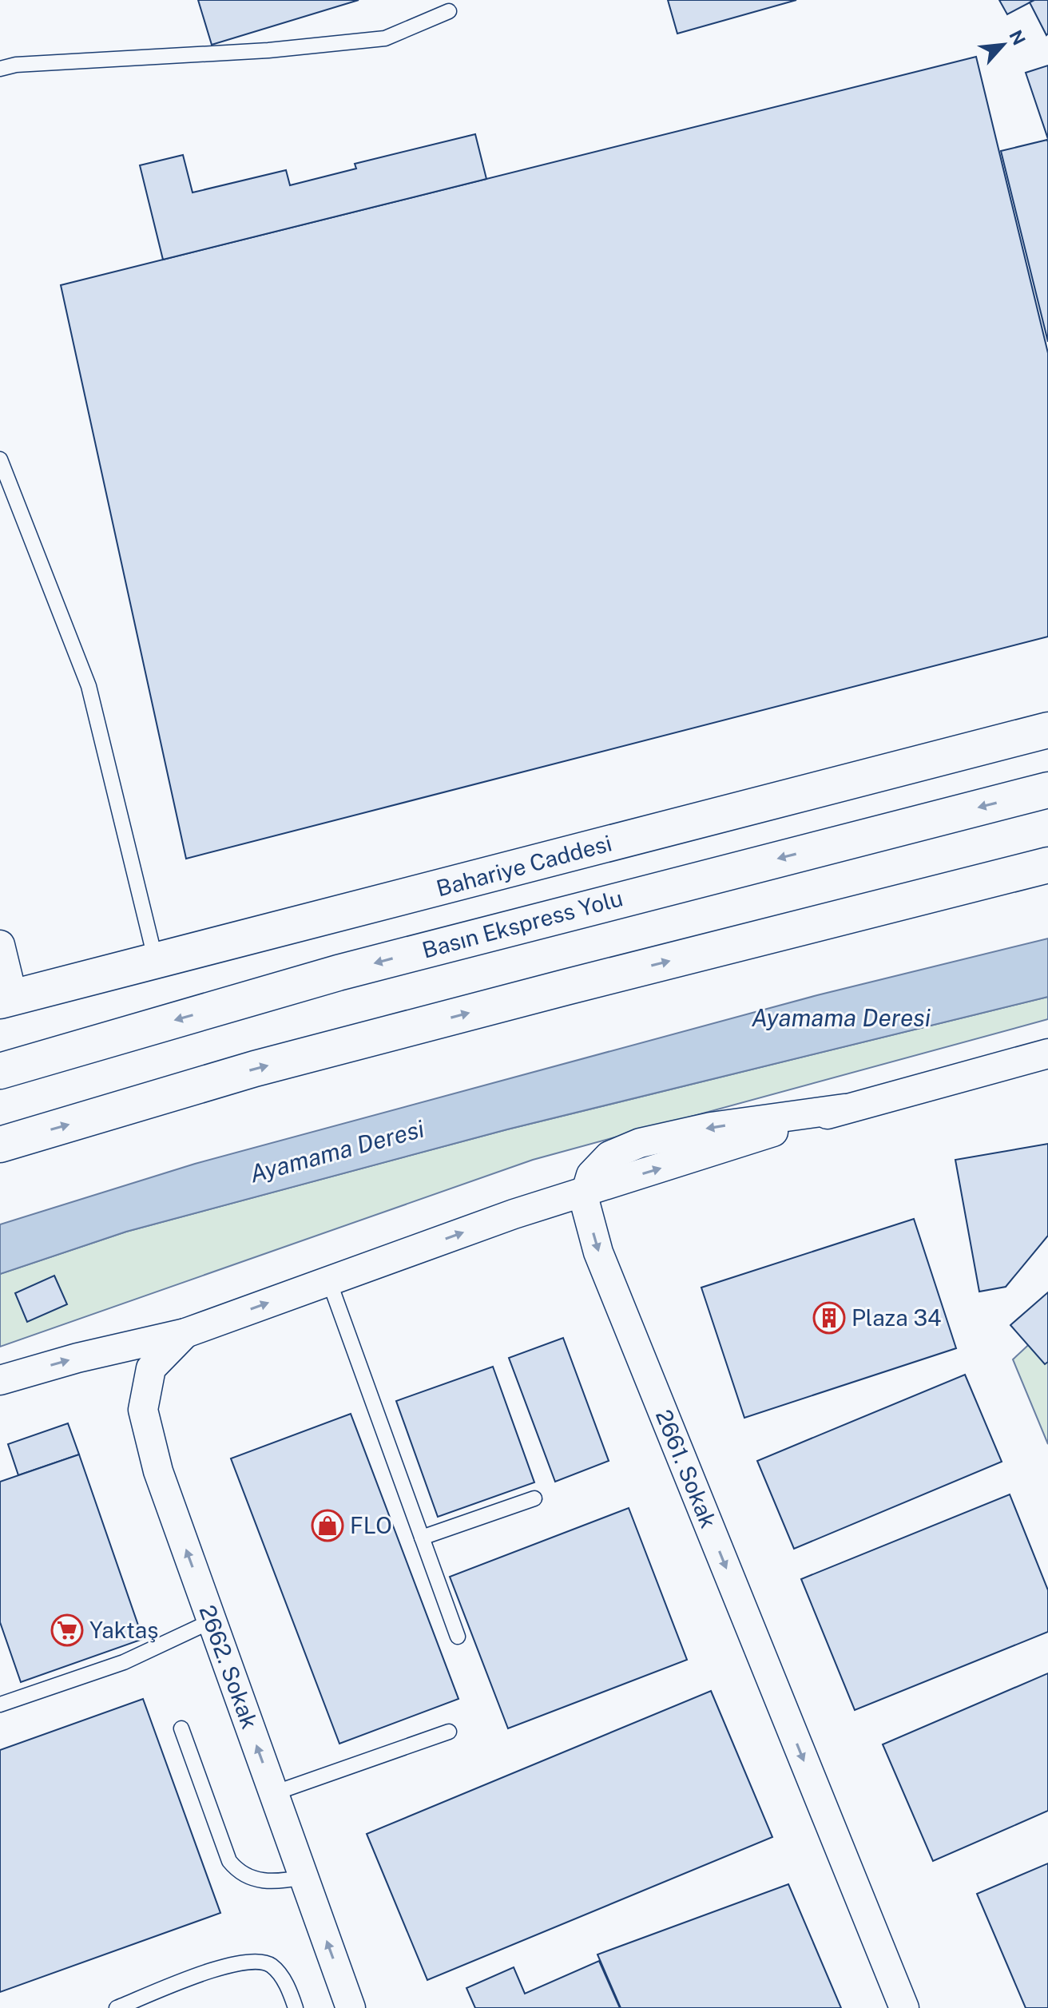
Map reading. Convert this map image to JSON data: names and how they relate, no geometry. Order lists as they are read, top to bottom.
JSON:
{
  "streets": {
    "main road": ["Bahariye Caddesi", "Basın Ekspress Yolu"],
    "street": ["2661. Sokak", "2662. Sokak"]
  },
  "one_way": ["2661. Sokak", "2662. Sokak"],
  "water": ["Ayamama Deresi"],
  "places": {
    "building": ["Plaza 34"],
    "shop": ["FLO"],
    "supermarket": ["Yaktaş"]
  },
  "north": "top right"
}
